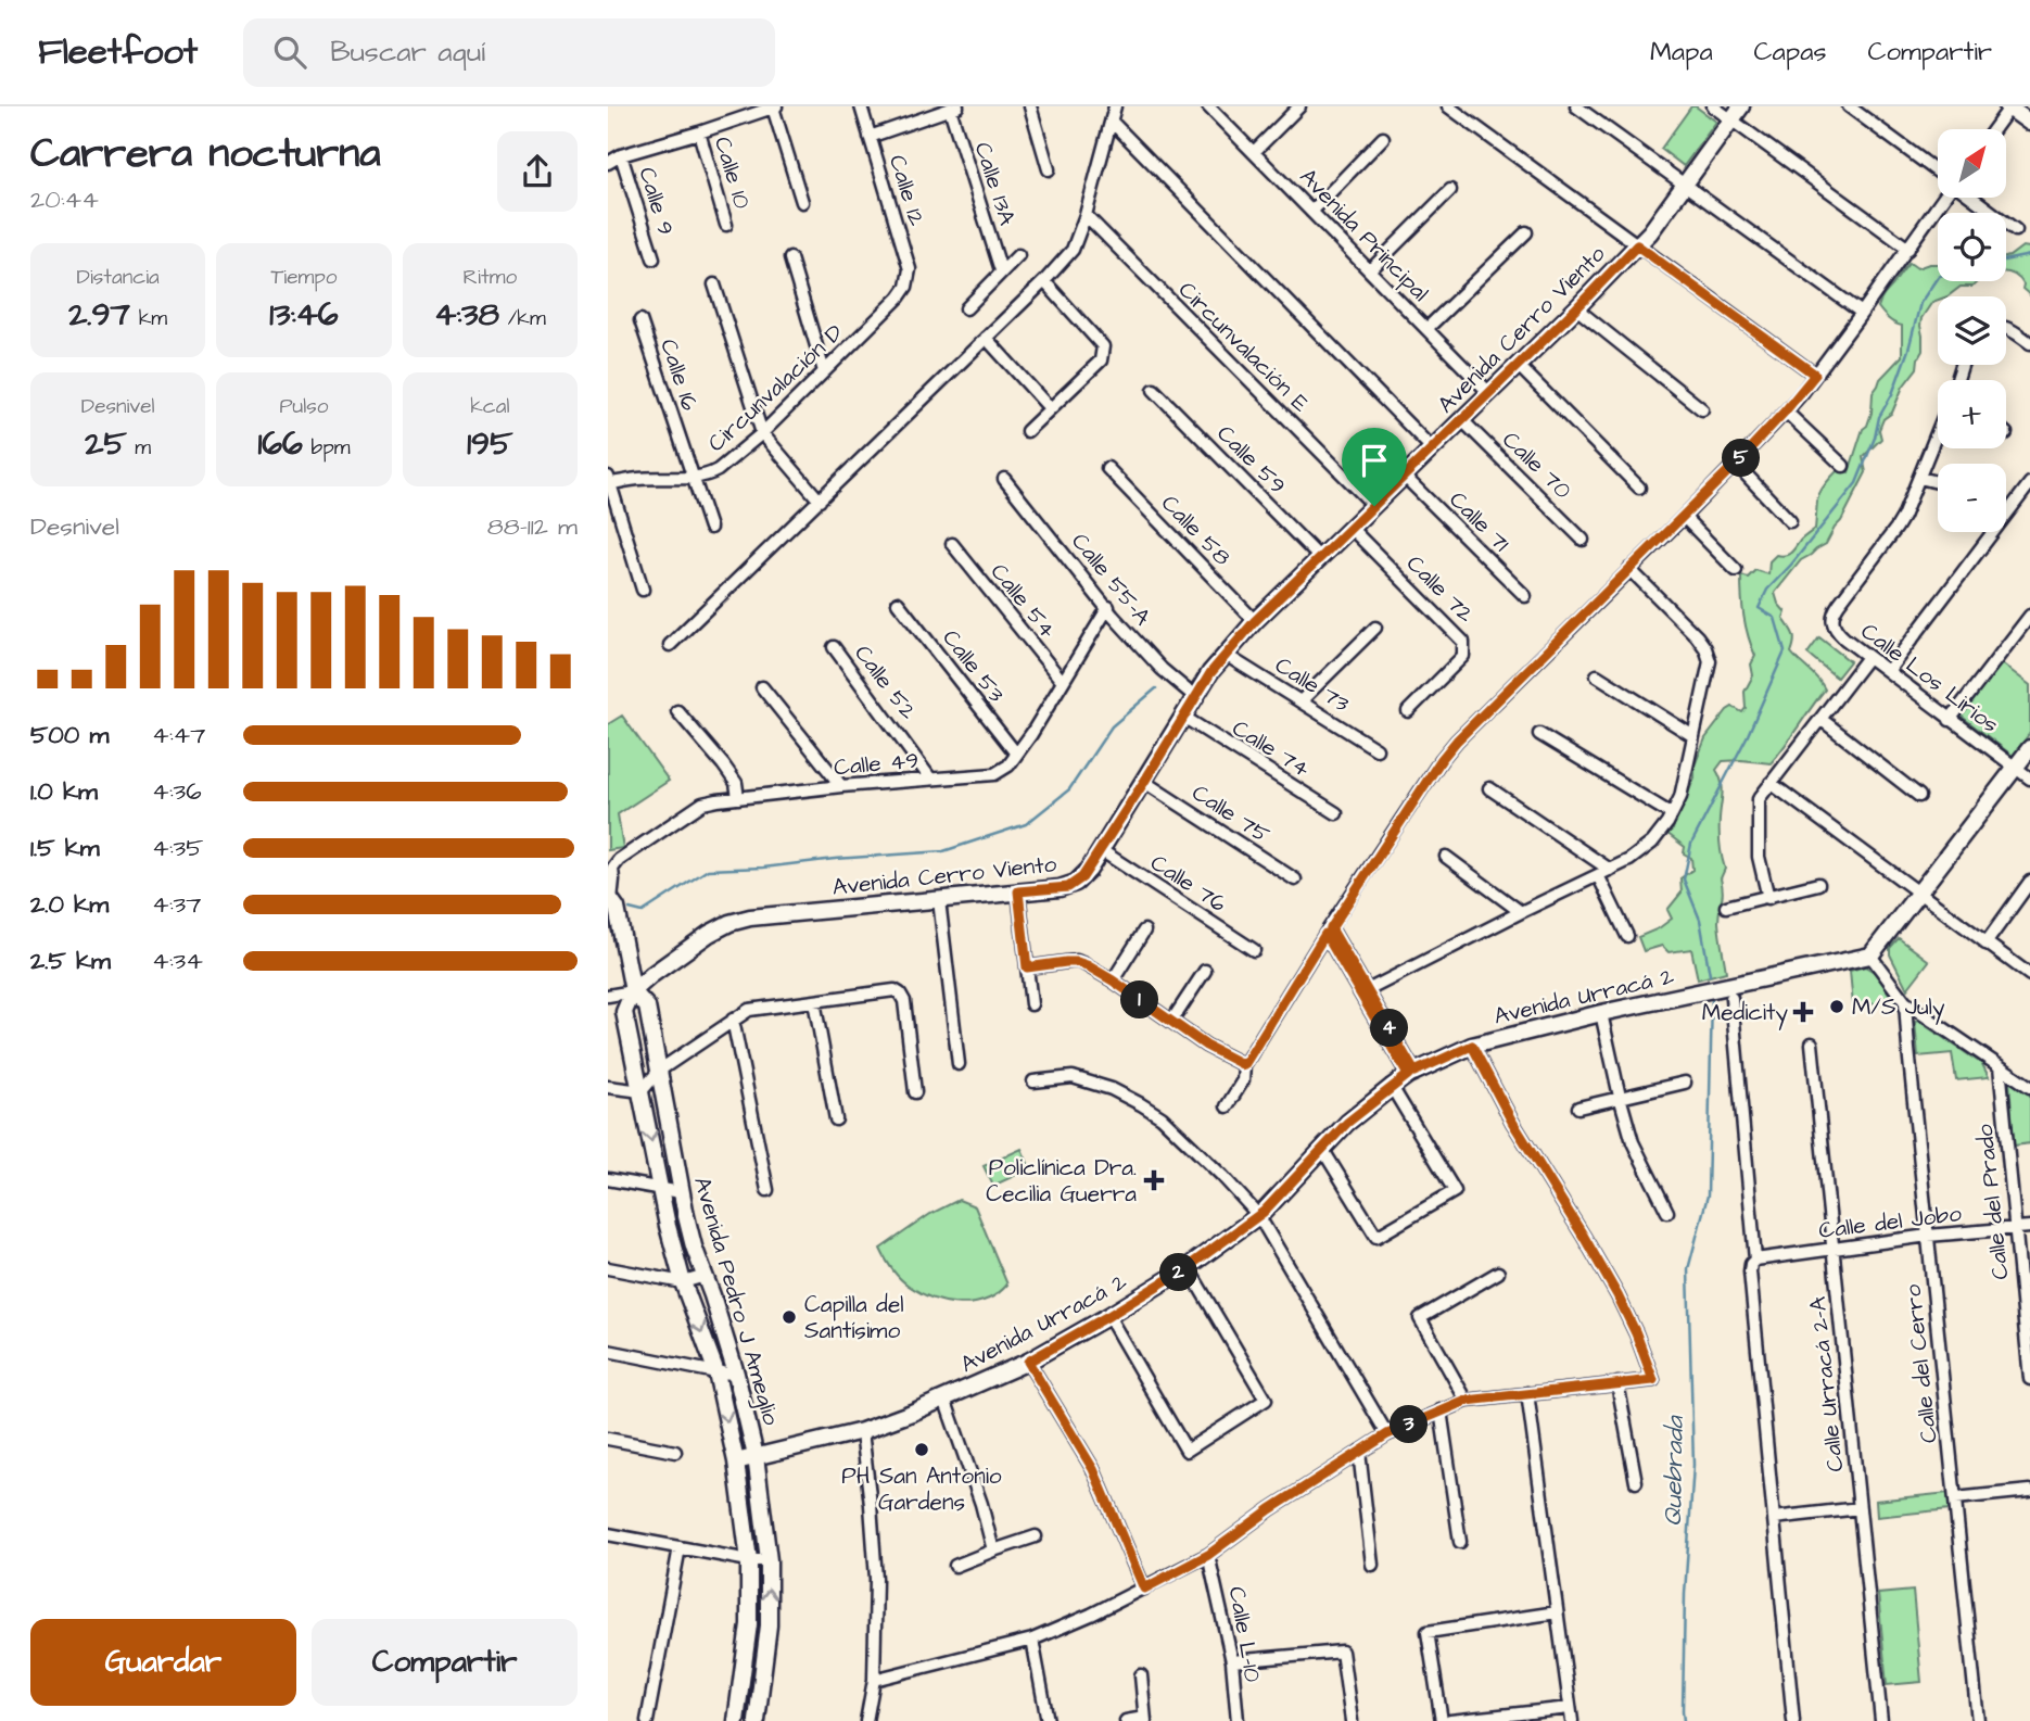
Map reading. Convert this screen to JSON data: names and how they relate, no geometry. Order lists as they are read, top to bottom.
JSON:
{
  "streets": {
    "street": [
      "Calle 10",
      "Calle 13A",
      "Calle 12",
      "Calle 9",
      "Avenida Principal",
      "Avenida Cerro Viento",
      "Circunvalación E",
      "Calle 16",
      "Circunvalación D",
      "Calle 59",
      "Calle 70",
      "Calle 71",
      "Calle 58",
      "Calle 55-A",
      "Calle 72",
      "Calle 54",
      "Calle 53",
      "Calle Los Lirios",
      "Calle 52",
      "Calle 73",
      "Calle 74",
      "Calle 49",
      "Calle 75",
      "Calle 76",
      "Avenida Urracá 2",
      "Calle del Prado",
      "Calle del Jobo",
      "Avenida Pedro J Ameglio",
      "Calle del Cerro",
      "Calle Urracá 2-A",
      "Calle L-10"
    ]
  },
  "crossings": [
    ["Calle 12", "Circunvalación D"],
    ["Avenida Principal", "Avenida Cerro Viento"],
    ["Avenida Cerro Viento", "Circunvalación E"],
    ["Avenida Cerro Viento", "Calle 59"],
    ["Avenida Cerro Viento", "Calle 70"],
    ["Avenida Cerro Viento", "Calle 71"],
    ["Avenida Cerro Viento", "Calle 58"],
    ["Avenida Cerro Viento", "Calle 55-A"],
    ["Avenida Cerro Viento", "Calle 72"],
    ["Avenida Cerro Viento", "Calle 73"],
    ["Avenida Cerro Viento", "Calle 74"],
    ["Avenida Cerro Viento", "Calle 75"],
    ["Avenida Cerro Viento", "Calle 76"],
    ["Avenida Cerro Viento", "Avenida Pedro J Ameglio"],
    ["Calle 16", "Circunvalación D"],
    ["Calle 55-A", "Calle 49"],
    ["Calle 54", "Calle 49"],
    ["Calle 53", "Calle 49"],
    ["Calle 52", "Calle 49"],
    ["Calle 49", "Avenida Pedro J Ameglio"],
    ["Avenida Urracá 2", "Avenida Pedro J Ameglio"],
    ["Calle del Prado", "Calle del Jobo"],
    ["Calle del Jobo", "Calle del Cerro"],
    ["Calle del Jobo", "Calle Urracá 2-A"]
  ],
  "water": ["Quebrada"],
  "places": {
    "other": ["M/S July", "Capilla del Santísimo", "PH San Antonio Gardens"],
    "health": ["Medicity", "Policlínica Dra. Cecilia Guerra"]
  },
  "north": "top right",
  "page": {
    "header": "Fleetfoot",
    "search": "Buscar aquí",
    "nav": ["Mapa", "Capas", "Compartir"],
    "heading": ["Carrera nocturna", "20:44"],
    "map_buttons": ["+", "−"],
    "stats": [
      ["Distancia", "2.97 km"],
      ["Tiempo", "13:46"],
      ["Ritmo", "4:38 /km"],
      ["Desnivel", "25 m"],
      ["Pulso", "166 bpm"],
      ["kcal", "195"]
    ],
    "pins": [
      "5",
      "1",
      "4",
      "2",
      "3"
    ],
    "chart": ["Desnivel", "88–112 m"],
    "list": [
      {
        "name": "500 m",
        "note": "4:47"
      },
      {
        "name": "1.0 km",
        "note": "4:36"
      },
      {
        "name": "1.5 km",
        "note": "4:35"
      },
      {
        "name": "2.0 km",
        "note": "4:37"
      },
      {
        "name": "2.5 km",
        "note": "4:34"
      }
    ],
    "buttons": ["Guardar", "Compartir"]
  }
}
